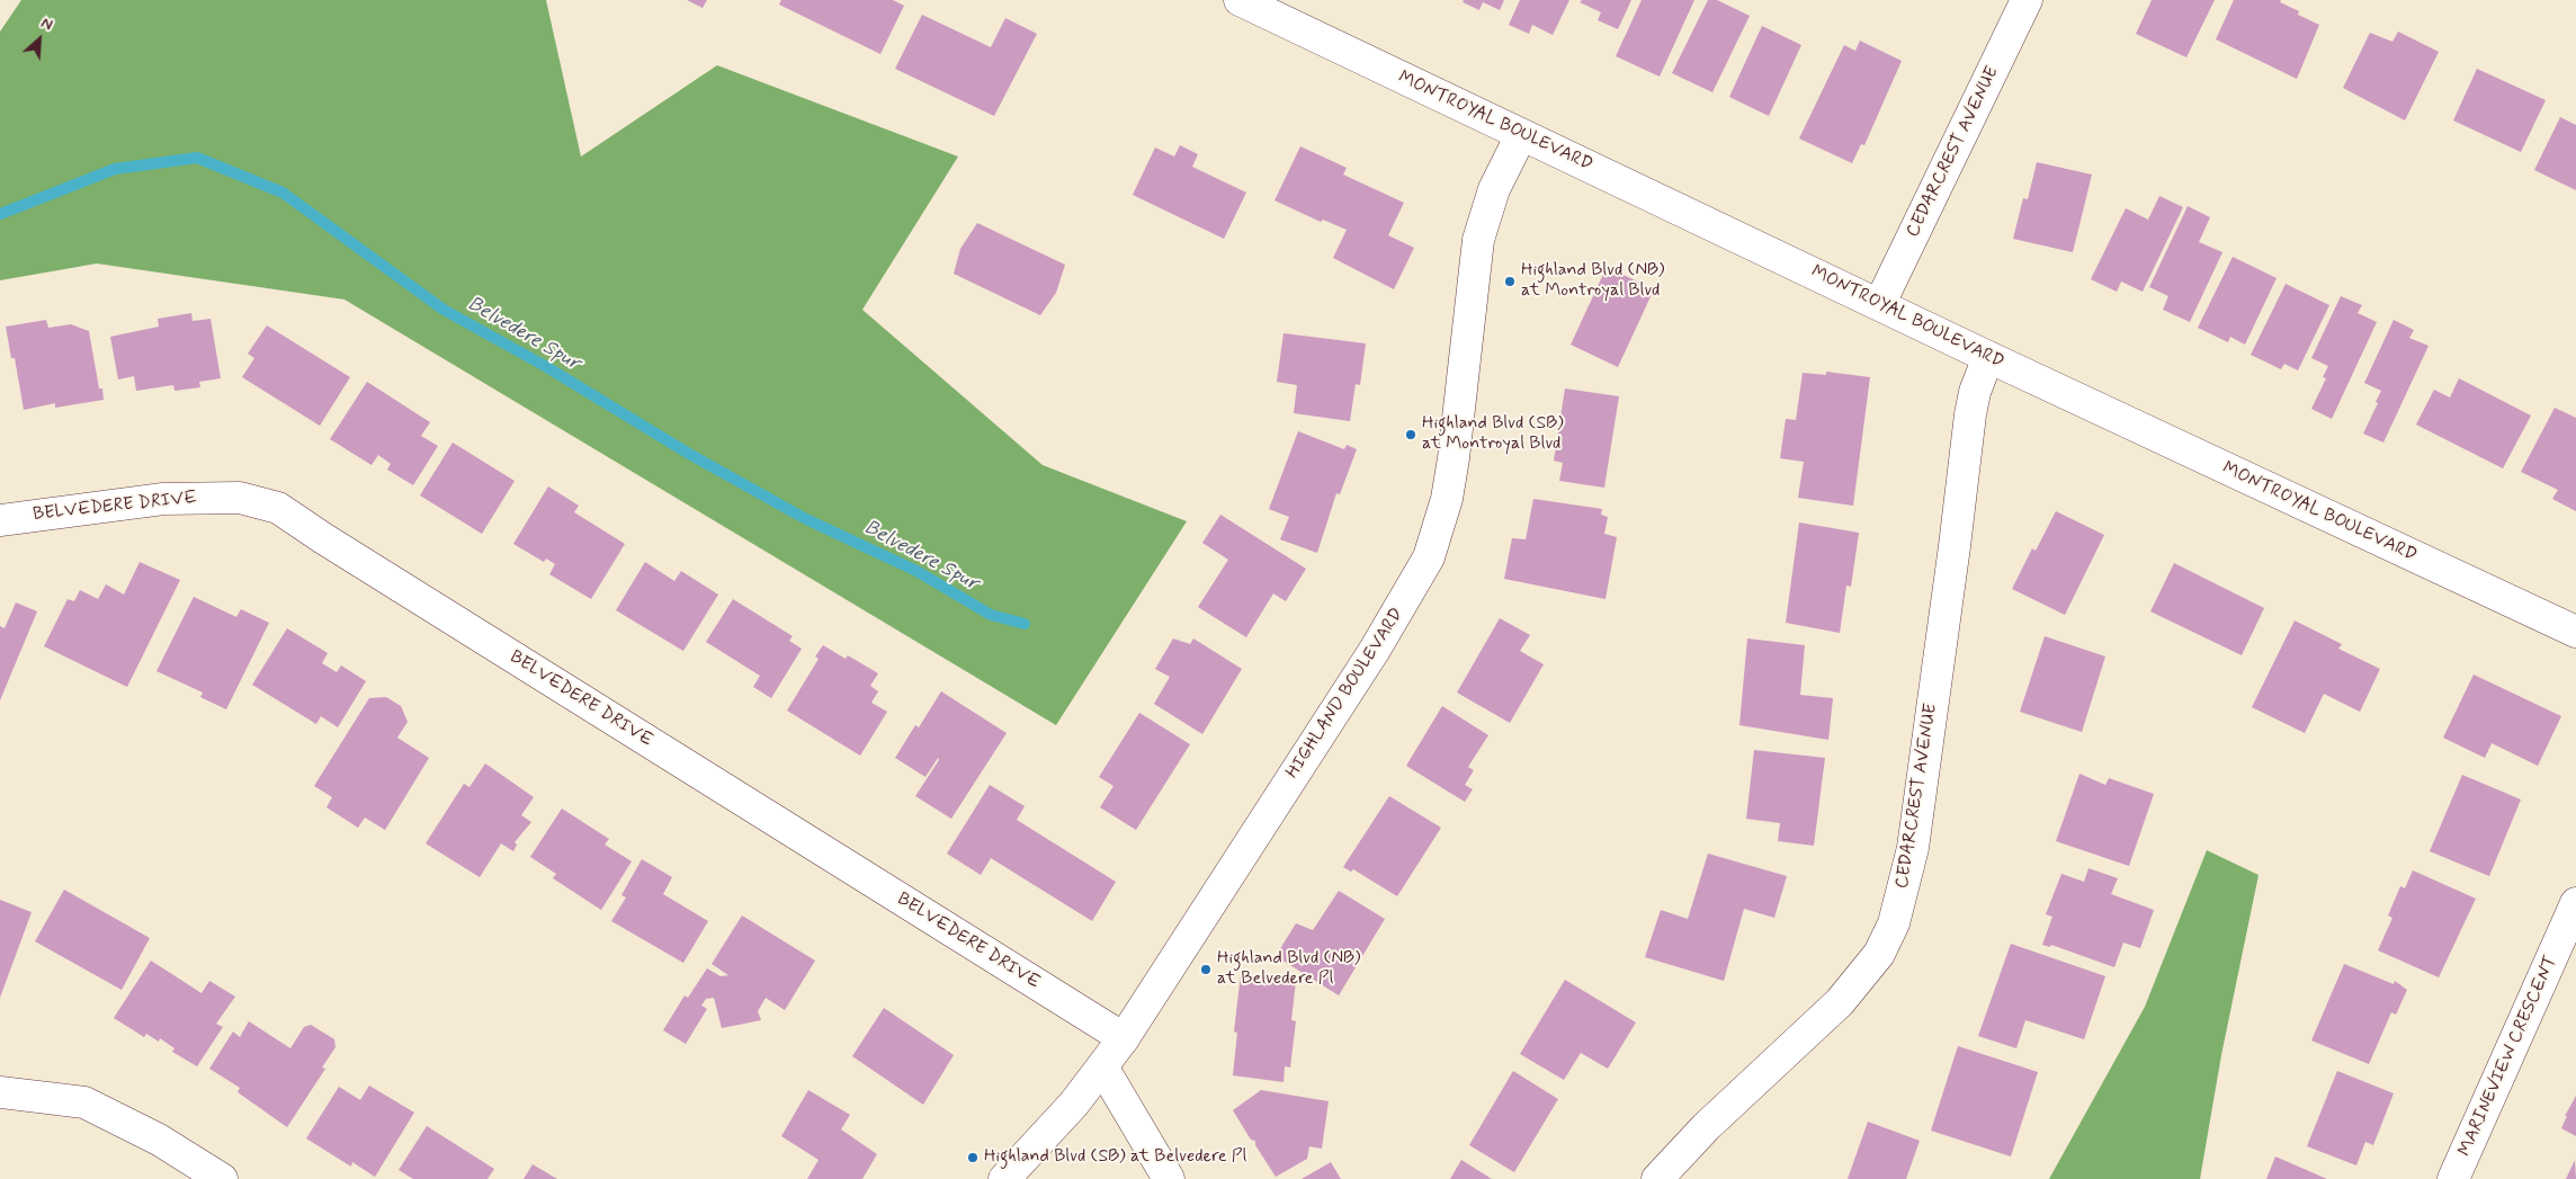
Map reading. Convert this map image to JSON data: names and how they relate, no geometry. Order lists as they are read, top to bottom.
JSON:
{
  "streets": {
    "street": [
      "MONTROYAL BOULEVARD",
      "CEDARCREST AVENUE",
      "BELVEDERE DRIVE",
      "HIGHLAND BOULEVARD",
      "MARINEVIEW CRESCENT"
    ]
  },
  "crossings": [
    ["MONTROYAL BOULEVARD", "CEDARCREST AVENUE"],
    ["MONTROYAL BOULEVARD", "HIGHLAND BOULEVARD"],
    ["BELVEDERE DRIVE", "HIGHLAND BOULEVARD"]
  ],
  "water": ["Belvedere Spur"],
  "places": [
    "Highland Blvd (NB) at Montroyal Blvd",
    "Highland Blvd (SB) at Montroyal Blvd",
    "Highland Blvd (NB) at Belvedere Pl",
    "Highland Blvd (SB) at Belvedere Pl"
  ],
  "north": "top right"
}
